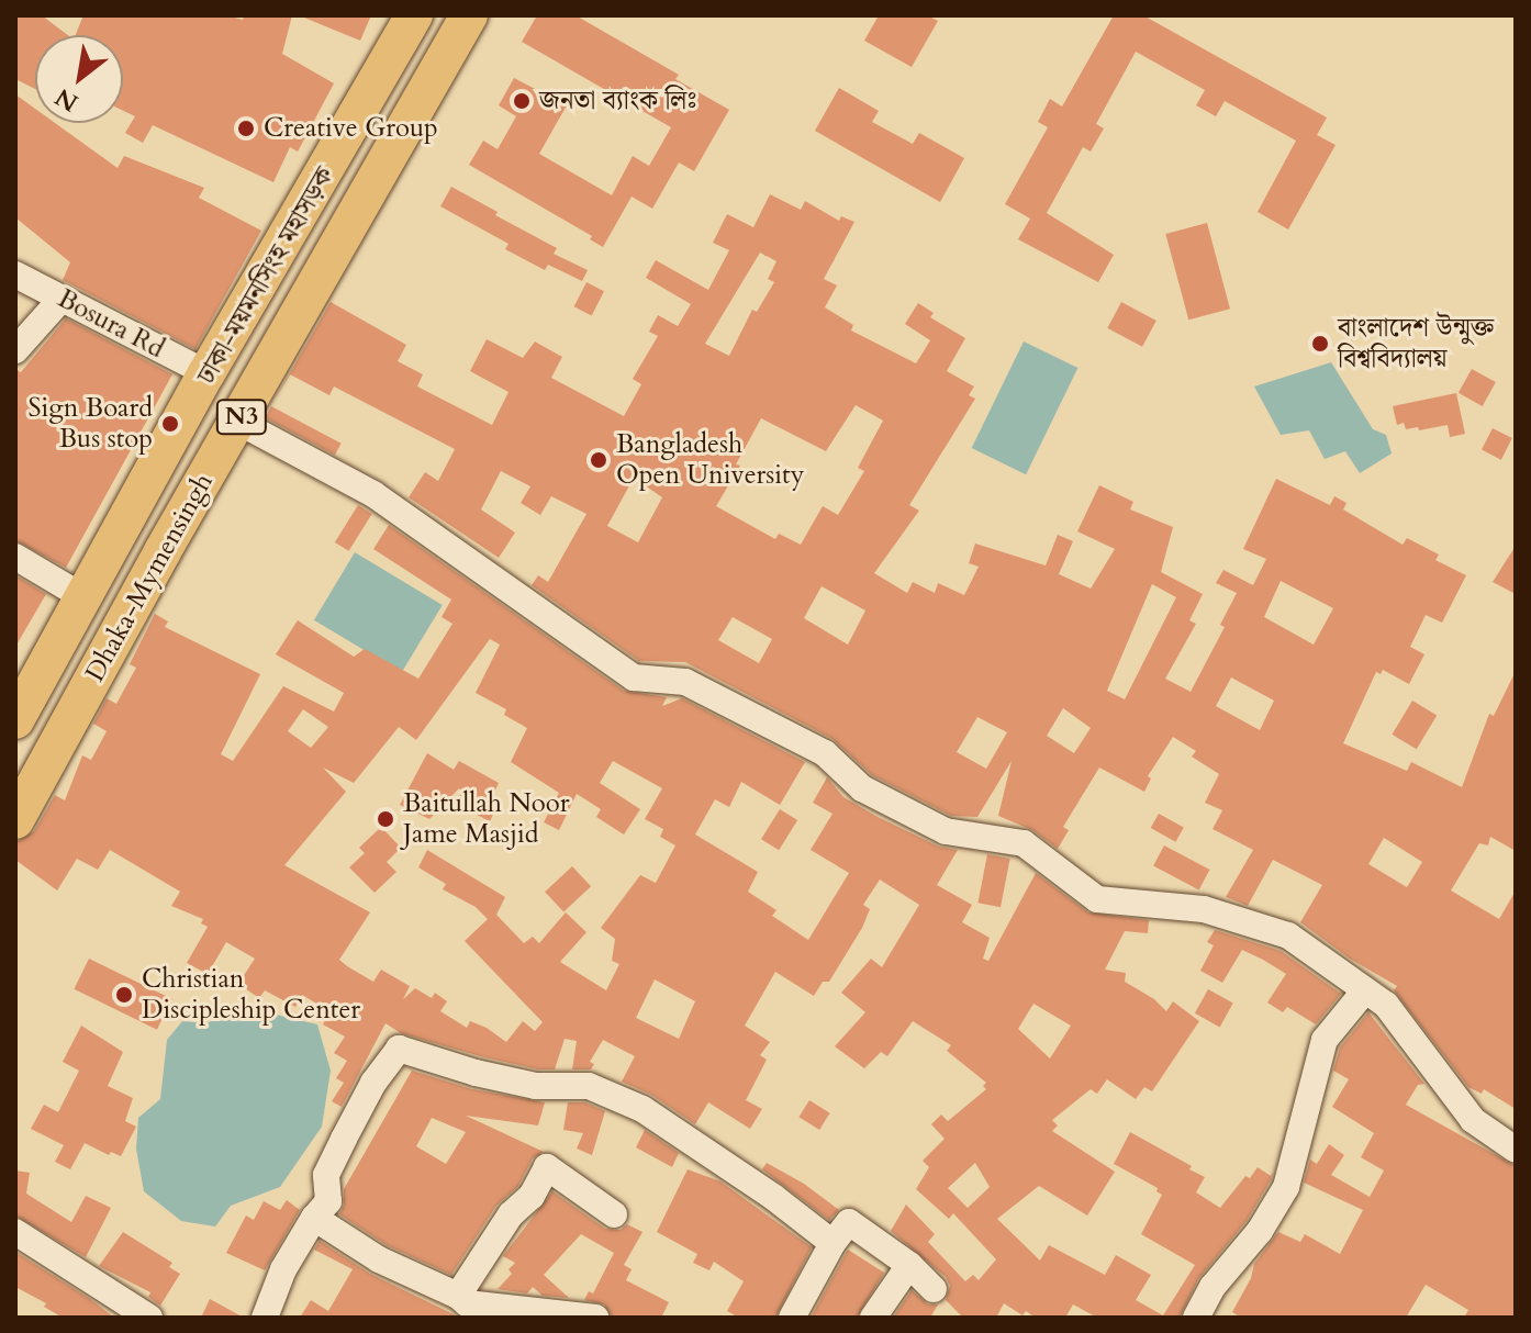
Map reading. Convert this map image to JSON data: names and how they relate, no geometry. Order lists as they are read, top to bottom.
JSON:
{
  "streets": {
    "highway": ["ঢাকা-ময়মনসিংহ মহাসড়ক", "N3", "Dhaka-Mymensingh"],
    "street": ["Bosura Rd"]
  },
  "crossings": [
    ["ঢাকা-ময়মনসিংহ মহাসড়ক", "Bosura Rd"]
  ],
  "places": [
    "জনতা ব্যাংক লিঃ",
    "Creative Group",
    "বাংলাদেশ উন্মুক্ত বিশ্ববিদ্যালয়",
    "Sign Board Bus stop",
    "Bangladesh Open University",
    "Baitullah Noor Jame Masjid",
    "Christian Discipleship Center"
  ],
  "north": "bottom left"
}
